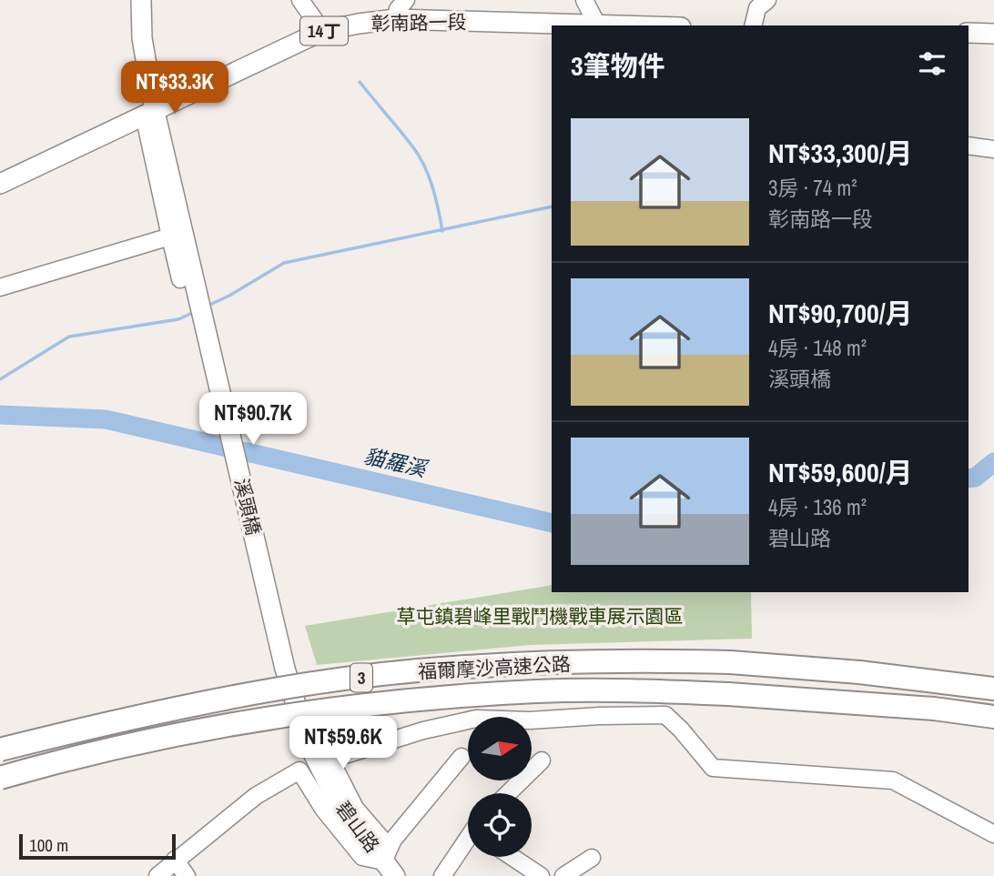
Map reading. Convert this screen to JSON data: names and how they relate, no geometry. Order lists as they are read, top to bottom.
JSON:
{
  "streets": {
    "highway": ["福爾摩沙高速公路", "3"],
    "main road": [
      "彰南路一段",
      "14丁",
      "溪頭橋",
      "碧山路"
    ]
  },
  "crossings": [
    ["彰南路一段", "溪頭橋"],
    ["溪頭橋", "碧山路"]
  ],
  "water": ["貓羅溪"],
  "parks": ["草屯鎮碧峰里戰鬥機戰車展示園區"],
  "scale_bar": "100 m",
  "north": "right",
  "page": {
    "heading": "3筆物件",
    "price": ["NT$33.3K", "NT$90.7K", "NT$59.6K"],
    "list": [
      {
        "name": "NT$33,300/月",
        "note": "3房 · 74 m² · 彰南路一段"
      },
      {
        "name": "NT$90,700/月",
        "note": "4房 · 148 m² · 溪頭橋"
      },
      {
        "name": "NT$59,600/月",
        "note": "4房 · 136 m² · 碧山路"
      }
    ],
    "scale": "100 m"
  }
}
